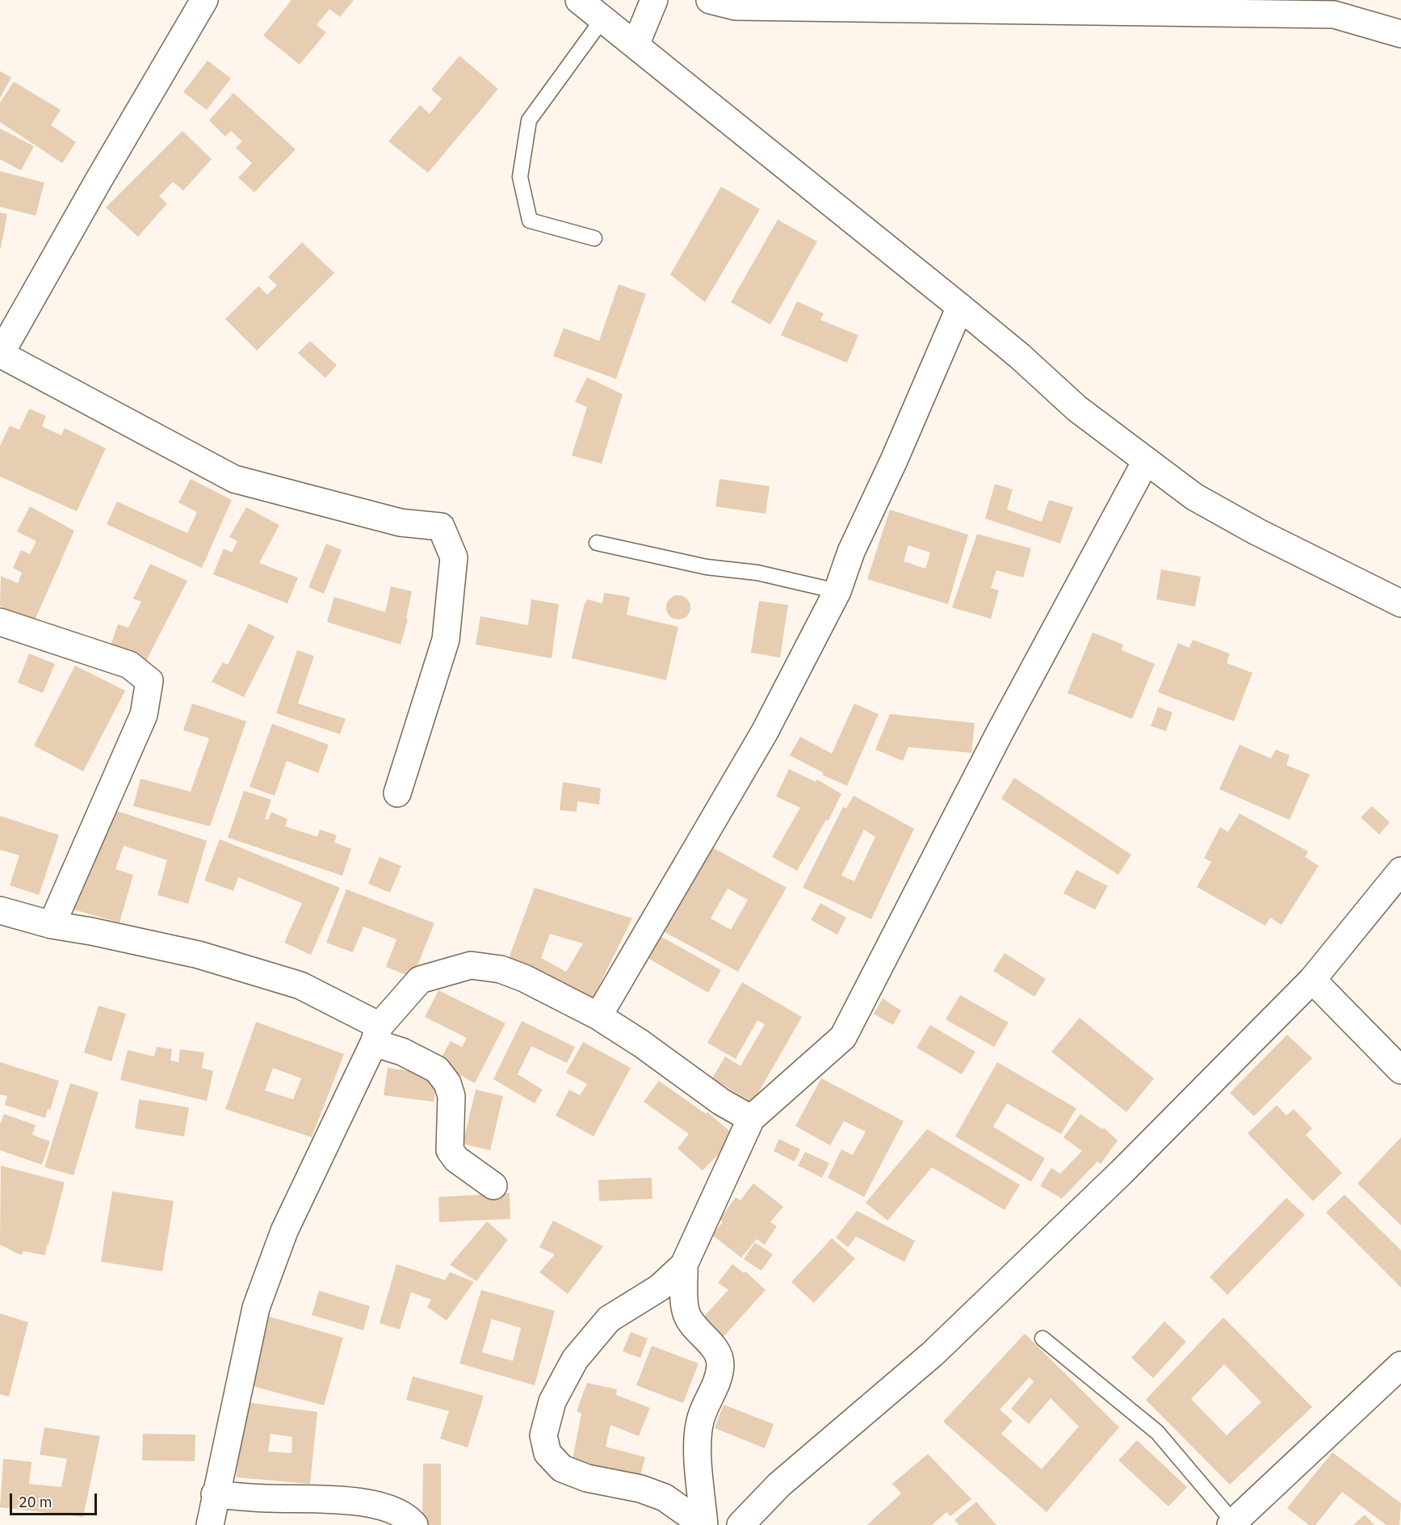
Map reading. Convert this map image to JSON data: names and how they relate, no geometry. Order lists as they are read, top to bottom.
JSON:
{
  "scale_bar": "20 m"
}
